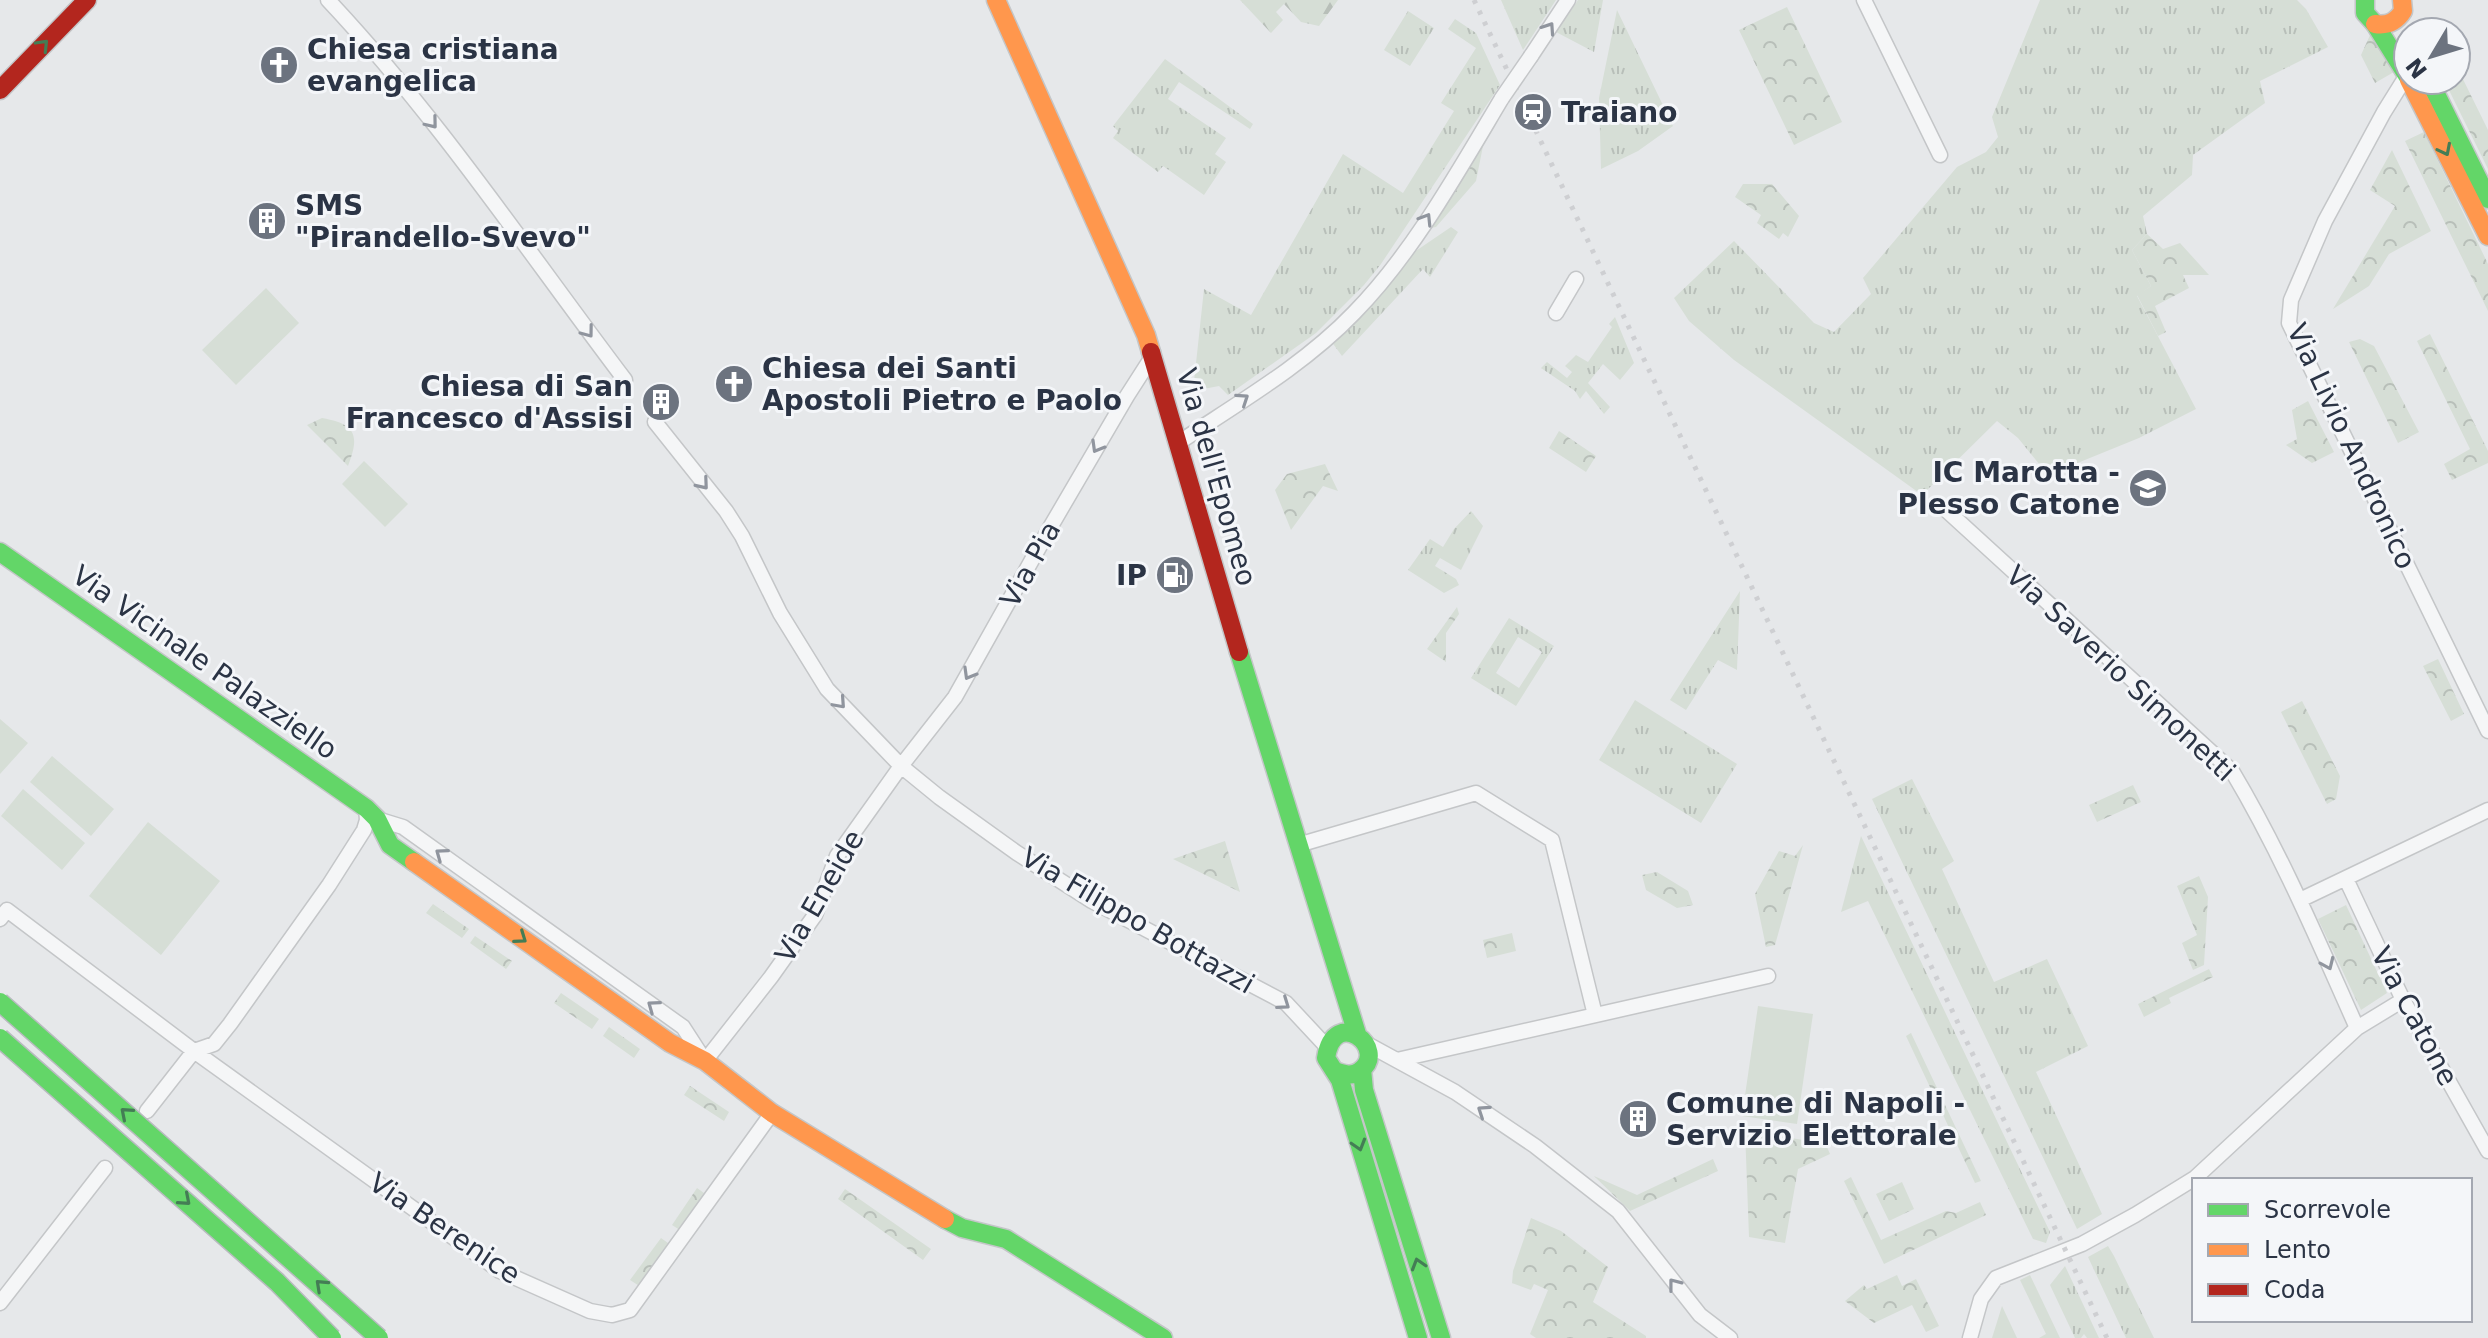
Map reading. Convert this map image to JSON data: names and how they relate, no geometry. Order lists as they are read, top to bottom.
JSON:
{
  "streets": {
    "main road": ["Via dell'Epomeo", "Via Vicinale Palazziello"],
    "street": [
      "Via Livio Andronico",
      "Via Pia",
      "Via Saverio Simonetti",
      "Via Eneide",
      "Via Filippo Bottazzi",
      "Via Catone",
      "Via Berenice"
    ]
  },
  "crossings": [
    ["Via dell'Epomeo", "Via Pia"],
    ["Via dell'Epomeo", "Via Filippo Bottazzi"],
    ["Via Pia", "Via Eneide"],
    ["Via Pia", "Via Filippo Bottazzi"],
    ["Via Vicinale Palazziello", "Via Eneide"],
    ["Via Vicinale Palazziello", "Via Berenice"],
    ["Via Eneide", "Via Filippo Bottazzi"]
  ],
  "one_way": ["Via Pia", "Via Filippo Bottazzi"],
  "places": {
    "church": ["Chiesa cristiana evangelica", "Chiesa dei Santi Apostoli Pietro e Paolo"],
    "station": ["Traiano"],
    "building": ["SMS \"Pirandello-Svevo\"", "Chiesa di San Francesco d'Assisi", "Comune di Napoli - Servizio Elettorale"],
    "school or university": ["IC Marotta - Plesso Catone"],
    "fuel station": ["IP"]
  },
  "legend": ["Scorrevole", "Lento", "Coda"],
  "north": "bottom left"
}
